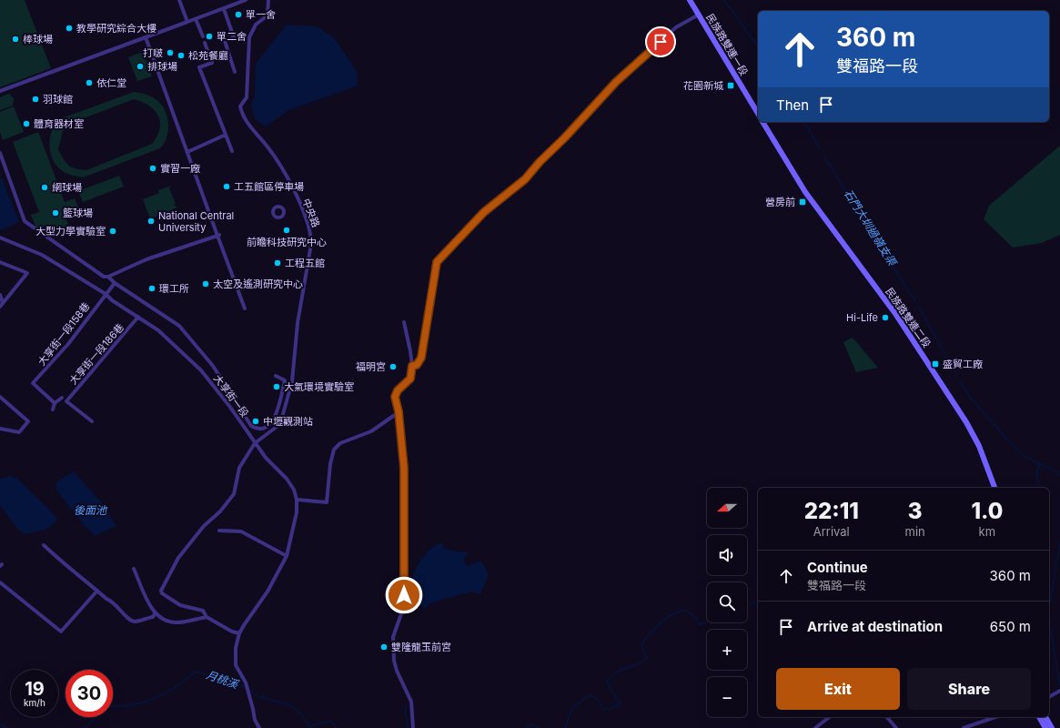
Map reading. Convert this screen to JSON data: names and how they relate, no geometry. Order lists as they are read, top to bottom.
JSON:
{
  "streets": {
    "main road": ["民族路雙連一段", "民族路雙連二段"],
    "street": [
      "中央路",
      "大享街一段158巷",
      "大享街一段186巷",
      "大享街一段"
    ]
  },
  "crossings": [
    ["中央路", "大享街一段"],
    ["大享街一段158巷", "大享街一段"],
    ["大享街一段186巷", "大享街一段"]
  ],
  "water": ["石門大圳過嶺支渠", "後面池", "月桃溪"],
  "places": {
    "other": [
      "單一舍",
      "教學研究綜合大樓",
      "單二舍",
      "棒球場",
      "打啵",
      "松苑餐廳",
      "排球場",
      "依仁堂",
      "羽球館",
      "體育器材室",
      "實習一廠",
      "工五館區停車場",
      "網球場",
      "籃球場",
      "National Central University",
      "前瞻科技研究中心",
      "大型力學實驗室",
      "工程五館",
      "太空及遙測研究中心",
      "環工所",
      "Hi-Life",
      "福明宮",
      "大氣環境實驗室",
      "中壢觀測站",
      "雙隆龍玉前宮"
    ],
    "transit": ["花園新城", "營房前", "盛貿工廠"]
  },
  "north": "left",
  "page": {
    "turn": ["360 m", "雙福路一段"],
    "then": "Then",
    "map_buttons": ["+", "−"],
    "eta": [
      "22:11",
      "Arrival",
      "3",
      "min",
      "1.0",
      "km"
    ],
    "list": [
      {
        "name": "Continue",
        "note": "雙福路一段",
        "value": "360 m"
      },
      {
        "name": "Arrive at destination",
        "value": "650 m"
      }
    ],
    "buttons": ["Exit", "Share"],
    "speed": "19 km/h",
    "limit": "30"
  }
}
